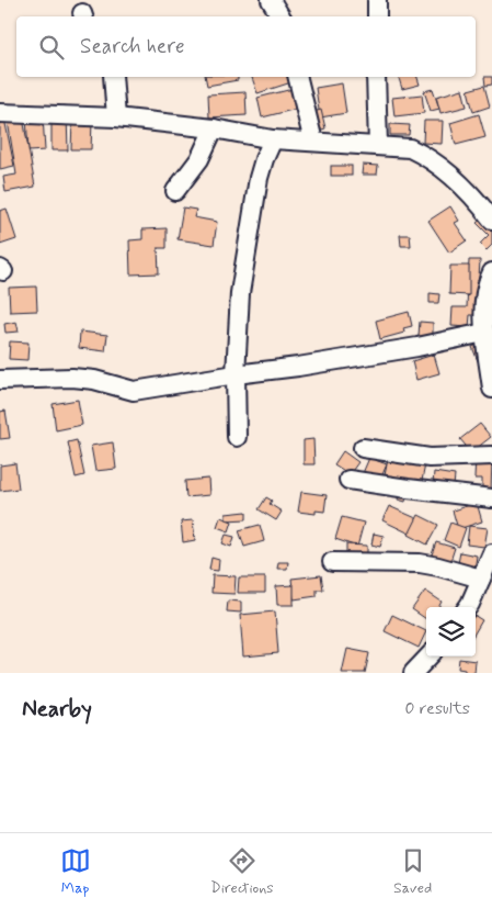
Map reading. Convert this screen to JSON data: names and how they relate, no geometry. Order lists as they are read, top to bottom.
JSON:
{
  "page": {
    "search": "Search here",
    "heading": ["Nearby", "0 results"],
    "nav": ["Map", "Directions", "Saved"]
  }
}
